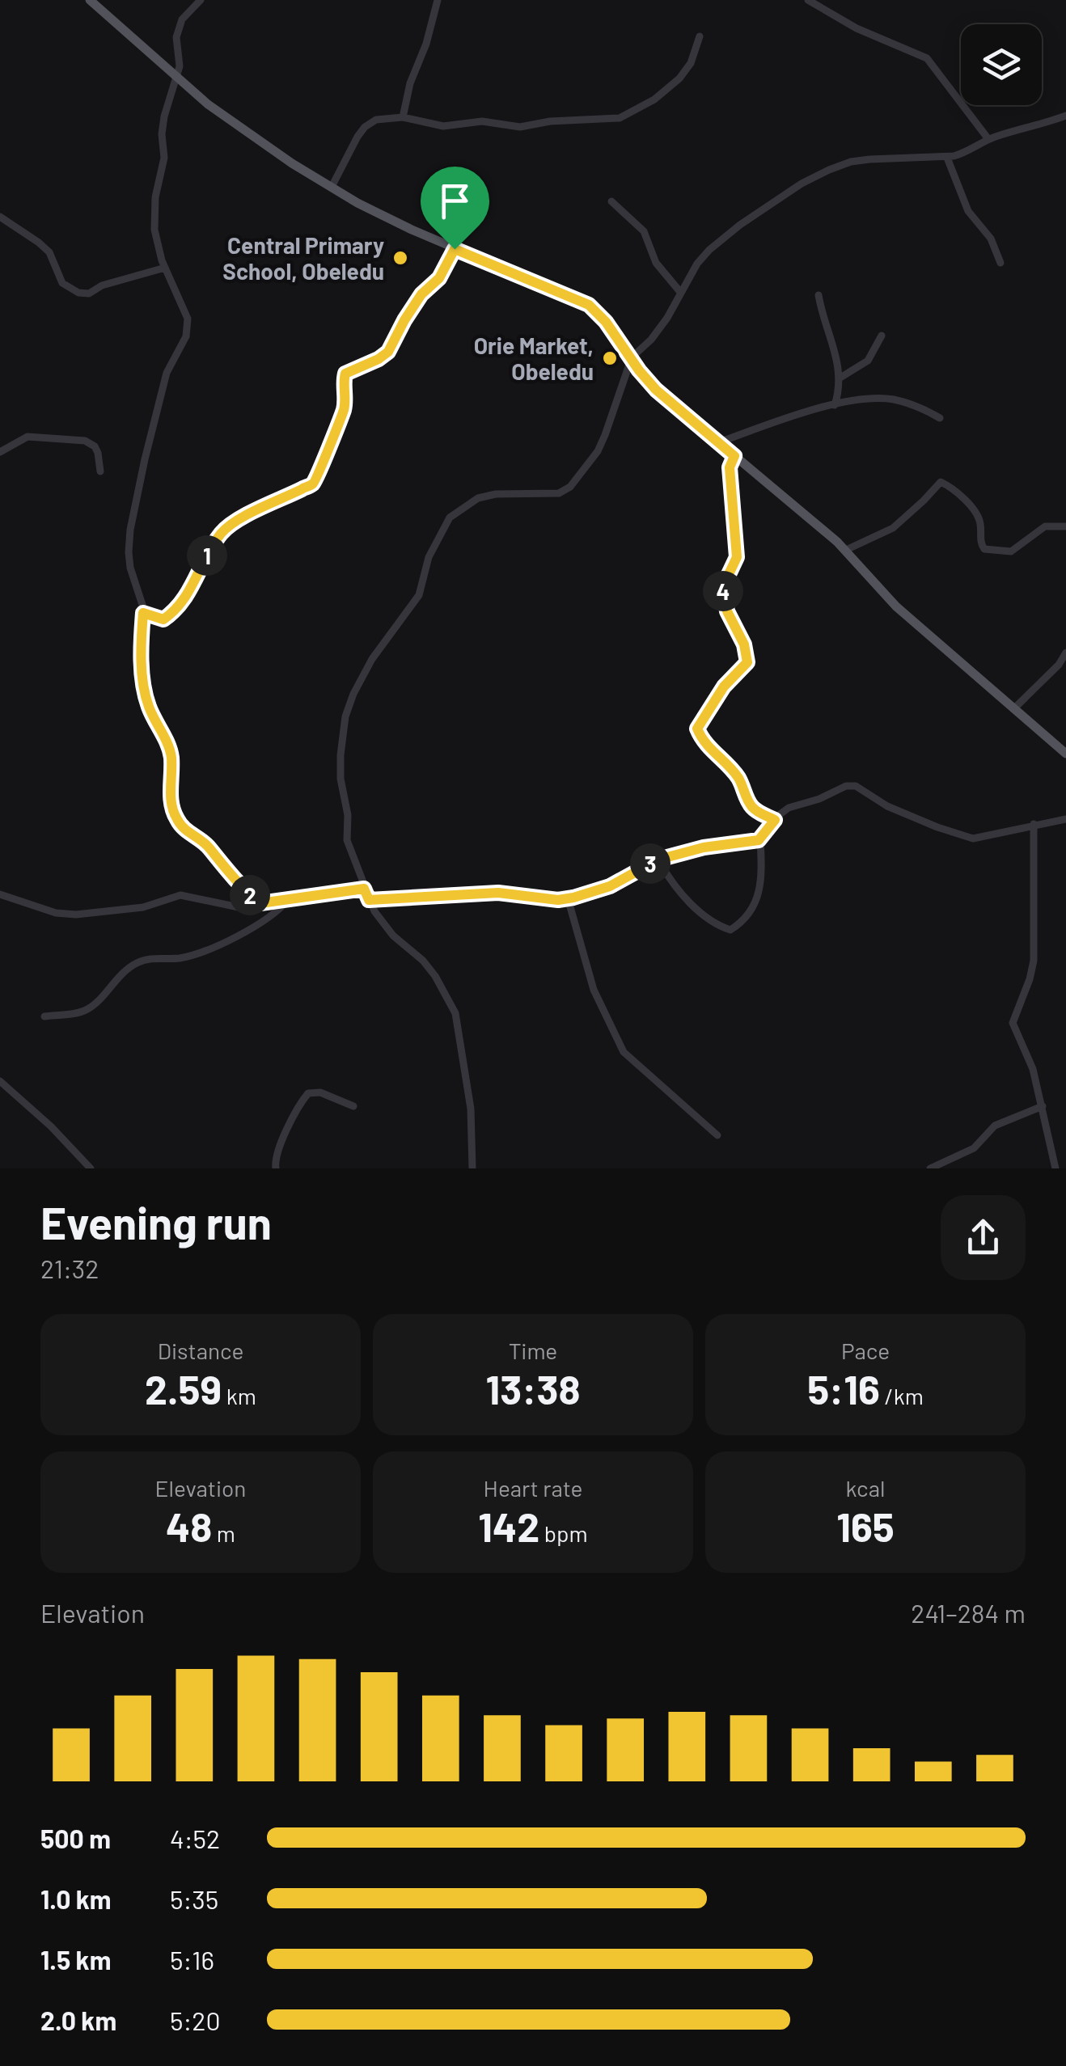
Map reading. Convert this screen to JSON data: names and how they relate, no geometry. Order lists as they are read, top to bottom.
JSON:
{
  "places": ["Central Primary School, Obeledu", "Orie Market, Obeledu"],
  "page": {
    "pins": [
      "1",
      "4",
      "3",
      "2"
    ],
    "heading": ["Evening run", "21:32"],
    "stats": [
      ["Distance", "2.59 km"],
      ["Time", "13:38"],
      ["Pace", "5:16 /km"],
      ["Elevation", "48 m"],
      ["Heart rate", "142 bpm"],
      ["kcal", "165"]
    ],
    "chart": ["Elevation", "241–284 m"],
    "list": [
      {
        "name": "500 m",
        "note": "4:52"
      },
      {
        "name": "1.0 km",
        "note": "5:35"
      },
      {
        "name": "1.5 km",
        "note": "5:16"
      },
      {
        "name": "2.0 km",
        "note": "5:20"
      }
    ]
  }
}
